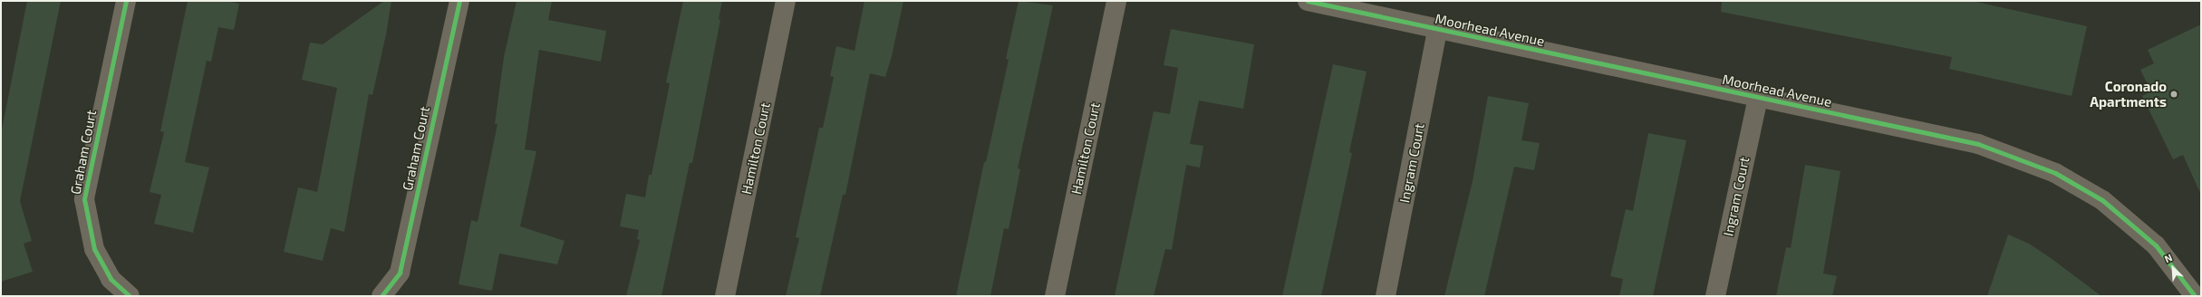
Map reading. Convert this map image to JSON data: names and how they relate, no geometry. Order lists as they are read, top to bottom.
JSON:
{
  "streets": {
    "street": [
      "Moorhead Avenue",
      "Graham Court",
      "Hamilton Court",
      "Ingram Court"
    ]
  },
  "crossings": [
    ["Moorhead Avenue", "Ingram Court"]
  ],
  "places": ["Coronado Apartments"],
  "north": "top left"
}
